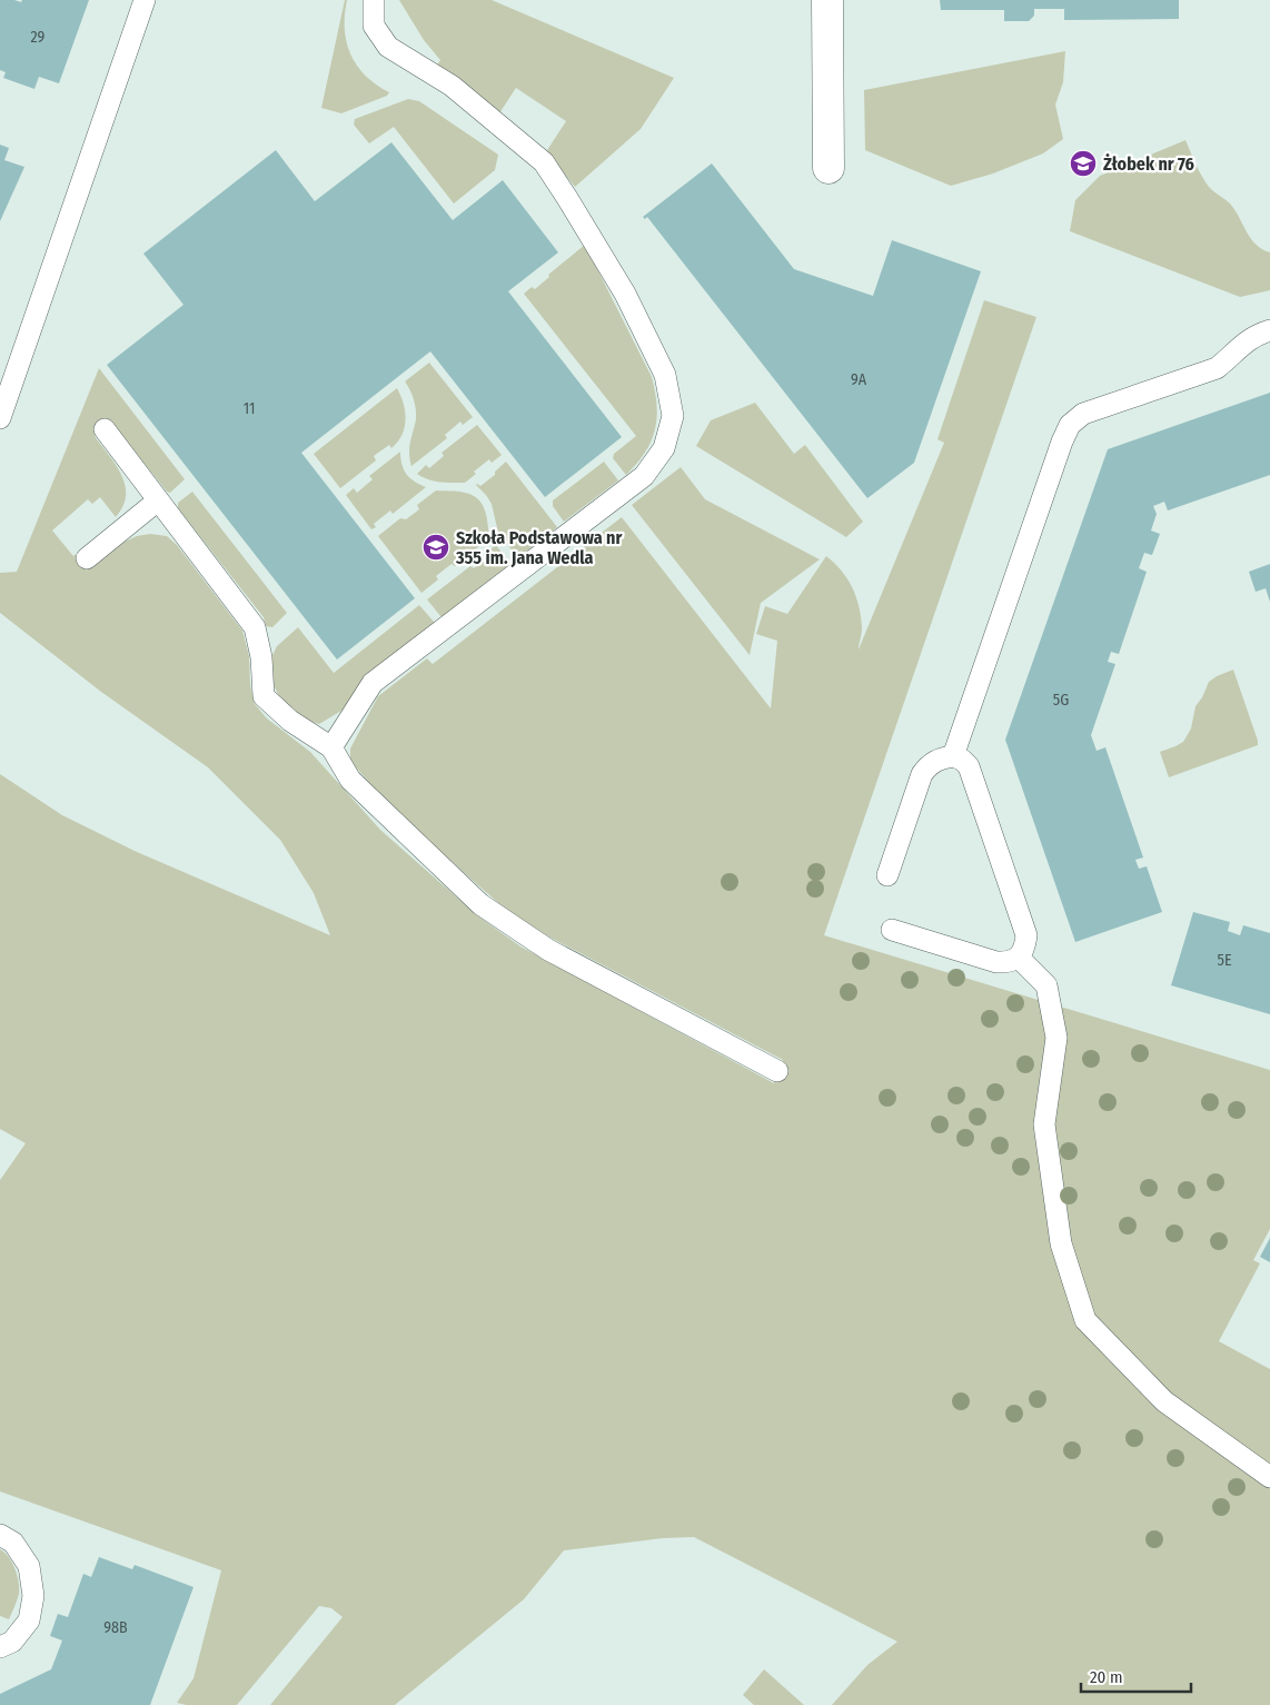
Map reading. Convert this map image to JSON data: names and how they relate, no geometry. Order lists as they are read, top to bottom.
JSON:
{
  "places": {
    "school or university": ["Żłobek nr 76", "Szkoła Podstawowa nr 355 im. Jana Wedla"]
  },
  "house_numbers": [
    "29",
    "9A",
    "11",
    "5G",
    "5E",
    "98B"
  ],
  "scale_bar": "20 m"
}
